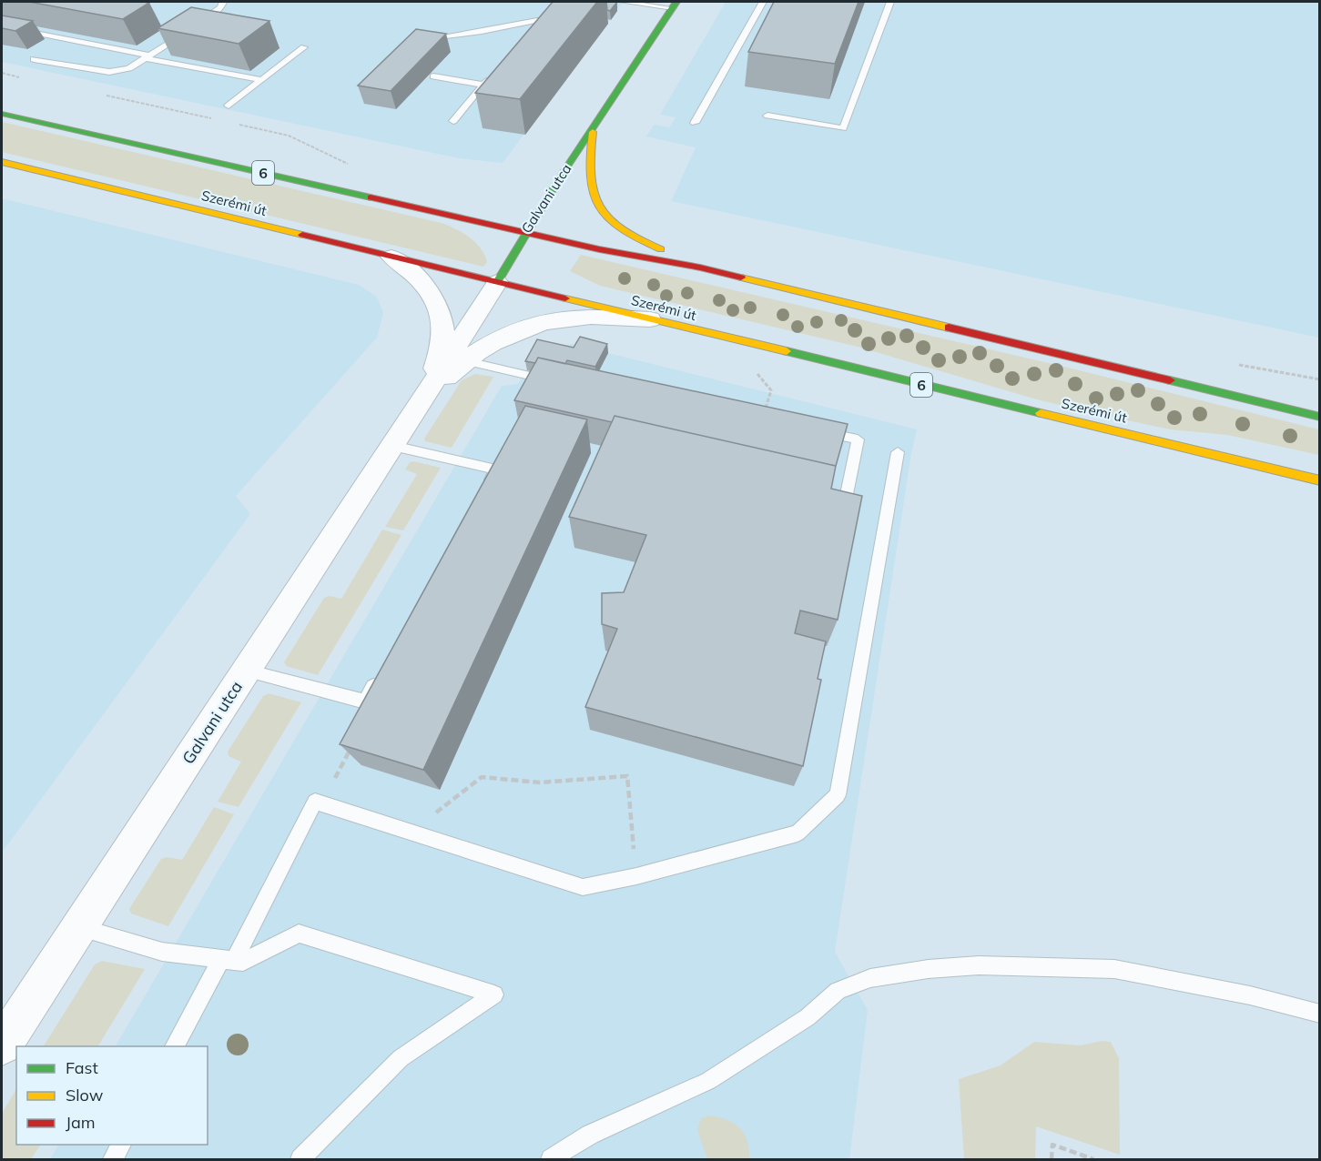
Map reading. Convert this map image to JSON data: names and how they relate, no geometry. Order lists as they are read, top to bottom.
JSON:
{
  "streets": {
    "main road": ["6", "Galvani utca", "Szerémi út"]
  },
  "crossings": [
    ["6", "Galvani utca"],
    ["Galvani utca", "Szerémi út"]
  ],
  "legend": ["Fast", "Slow", "Jam"]
}
